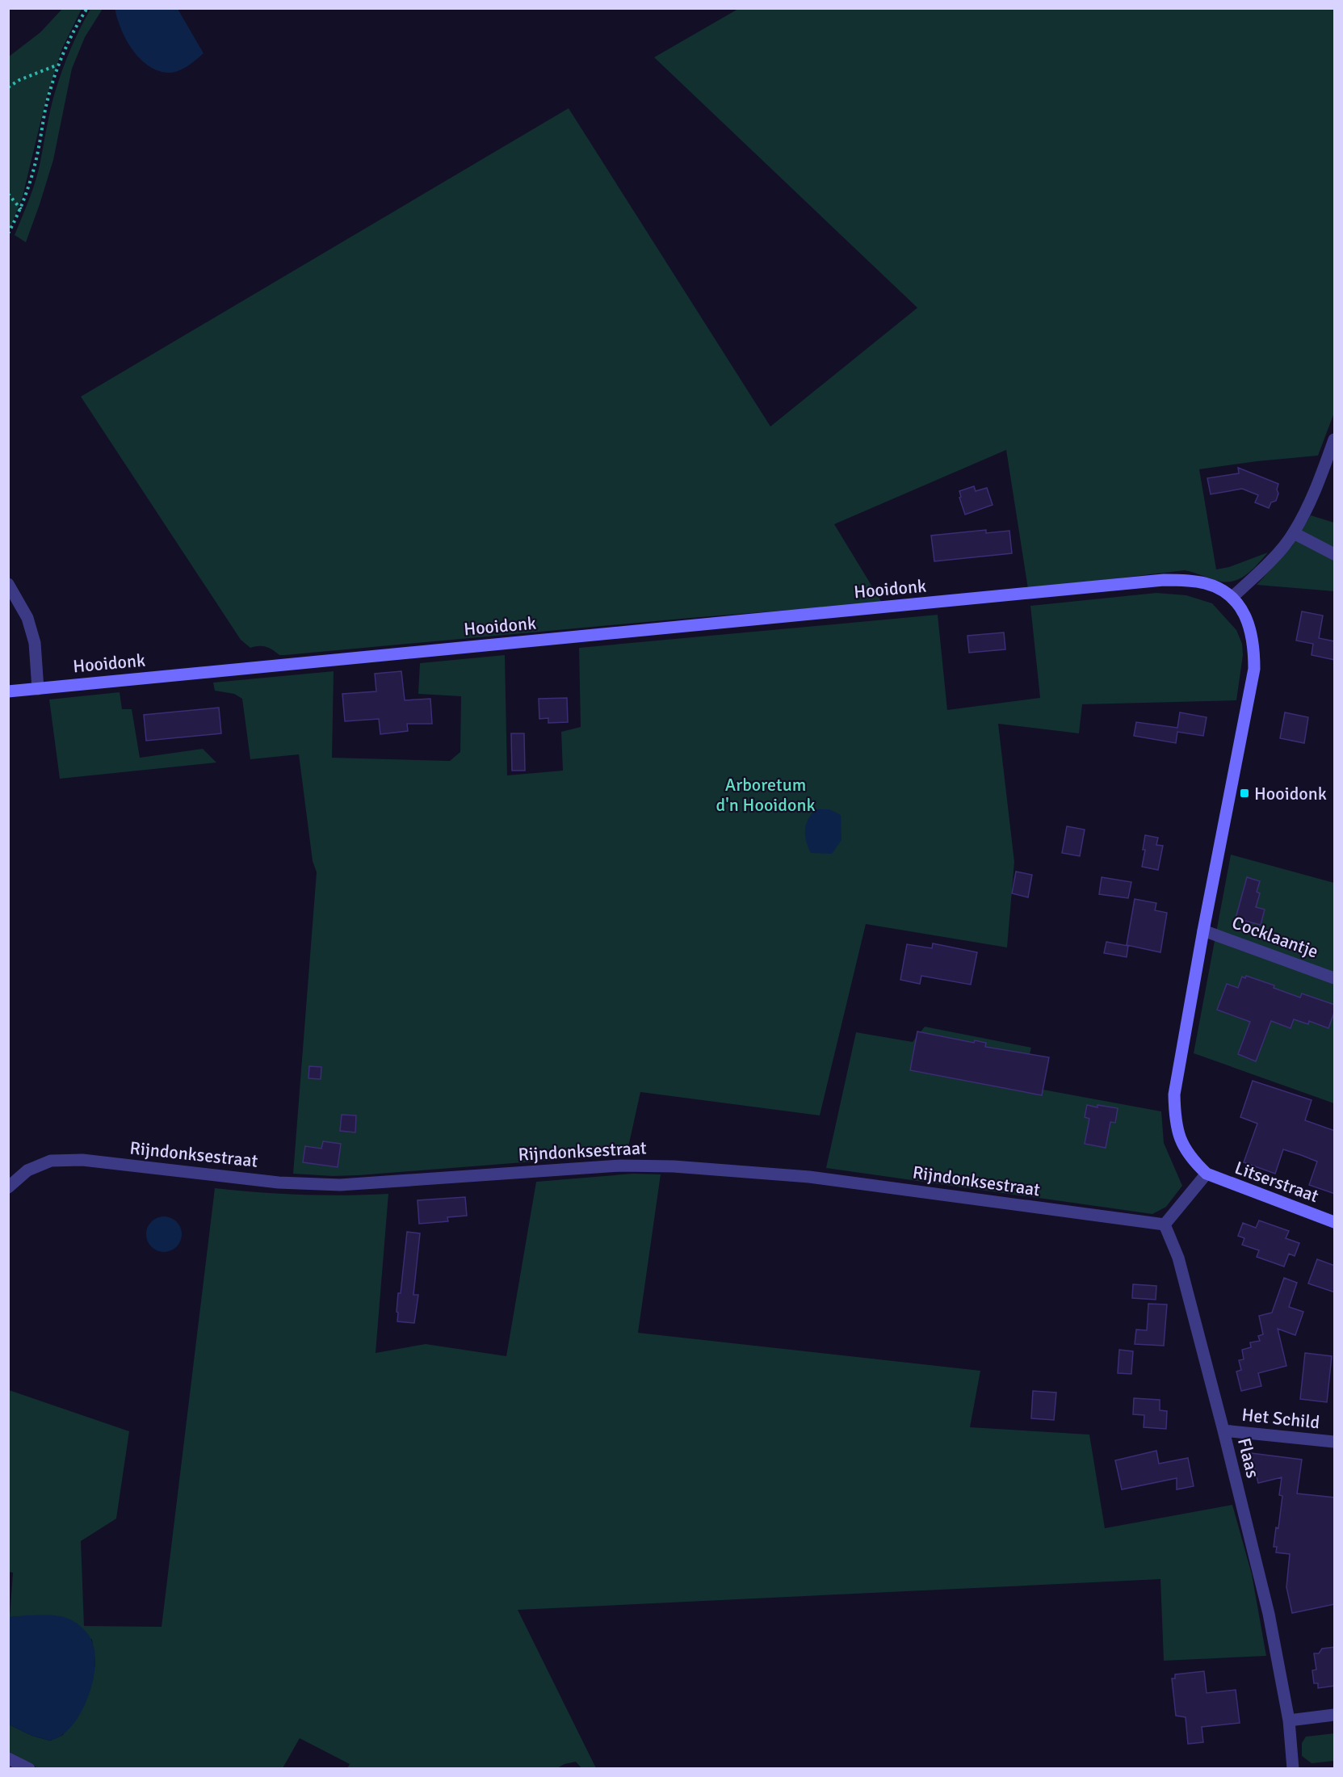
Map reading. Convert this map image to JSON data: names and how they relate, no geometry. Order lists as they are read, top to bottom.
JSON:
{
  "streets": {
    "street": [
      "Hooidonk",
      "Cocklaantje",
      "Rijndonksestraat",
      "Litserstraat",
      "Het Schild",
      "Flaas"
    ]
  },
  "crossings": [
    ["Hooidonk", "Cocklaantje"],
    ["Hooidonk", "Litserstraat"],
    ["Rijndonksestraat", "Flaas"],
    ["Het Schild", "Flaas"]
  ],
  "parks": ["Arboretum d'n Hooidonk"],
  "places": {
    "transit": ["Hooidonk"]
  }
}
